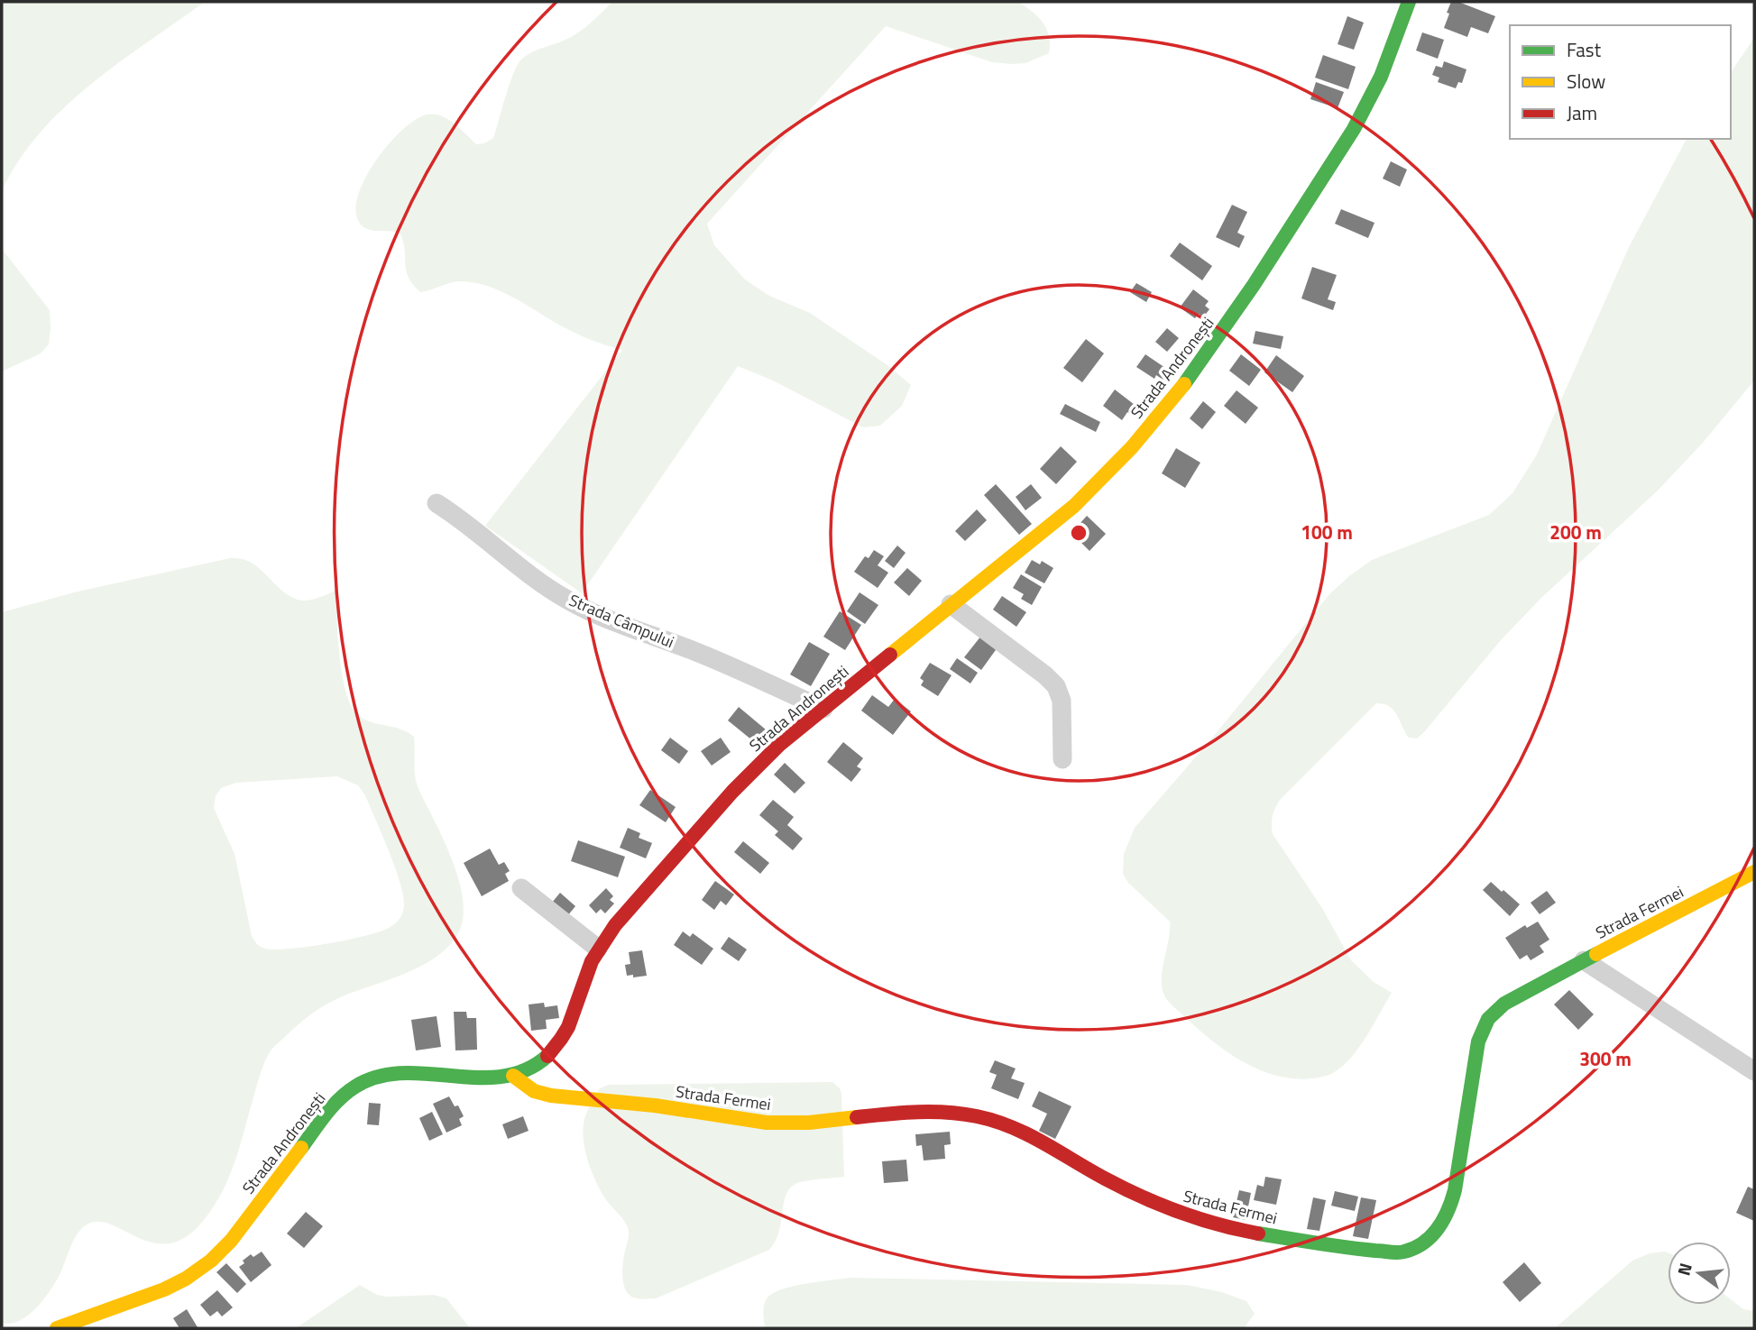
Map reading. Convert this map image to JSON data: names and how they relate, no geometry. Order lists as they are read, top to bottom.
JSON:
{
  "streets": {
    "street": ["Strada Andronești", "Strada Câmpului", "Strada Fermei"]
  },
  "crossings": [
    ["Strada Andronești", "Strada Câmpului"],
    ["Strada Andronești", "Strada Fermei"]
  ],
  "legend": ["Fast", "Slow", "Jam"],
  "north": "left",
  "rings": ["100 m", "200 m", "300 m"]
}
